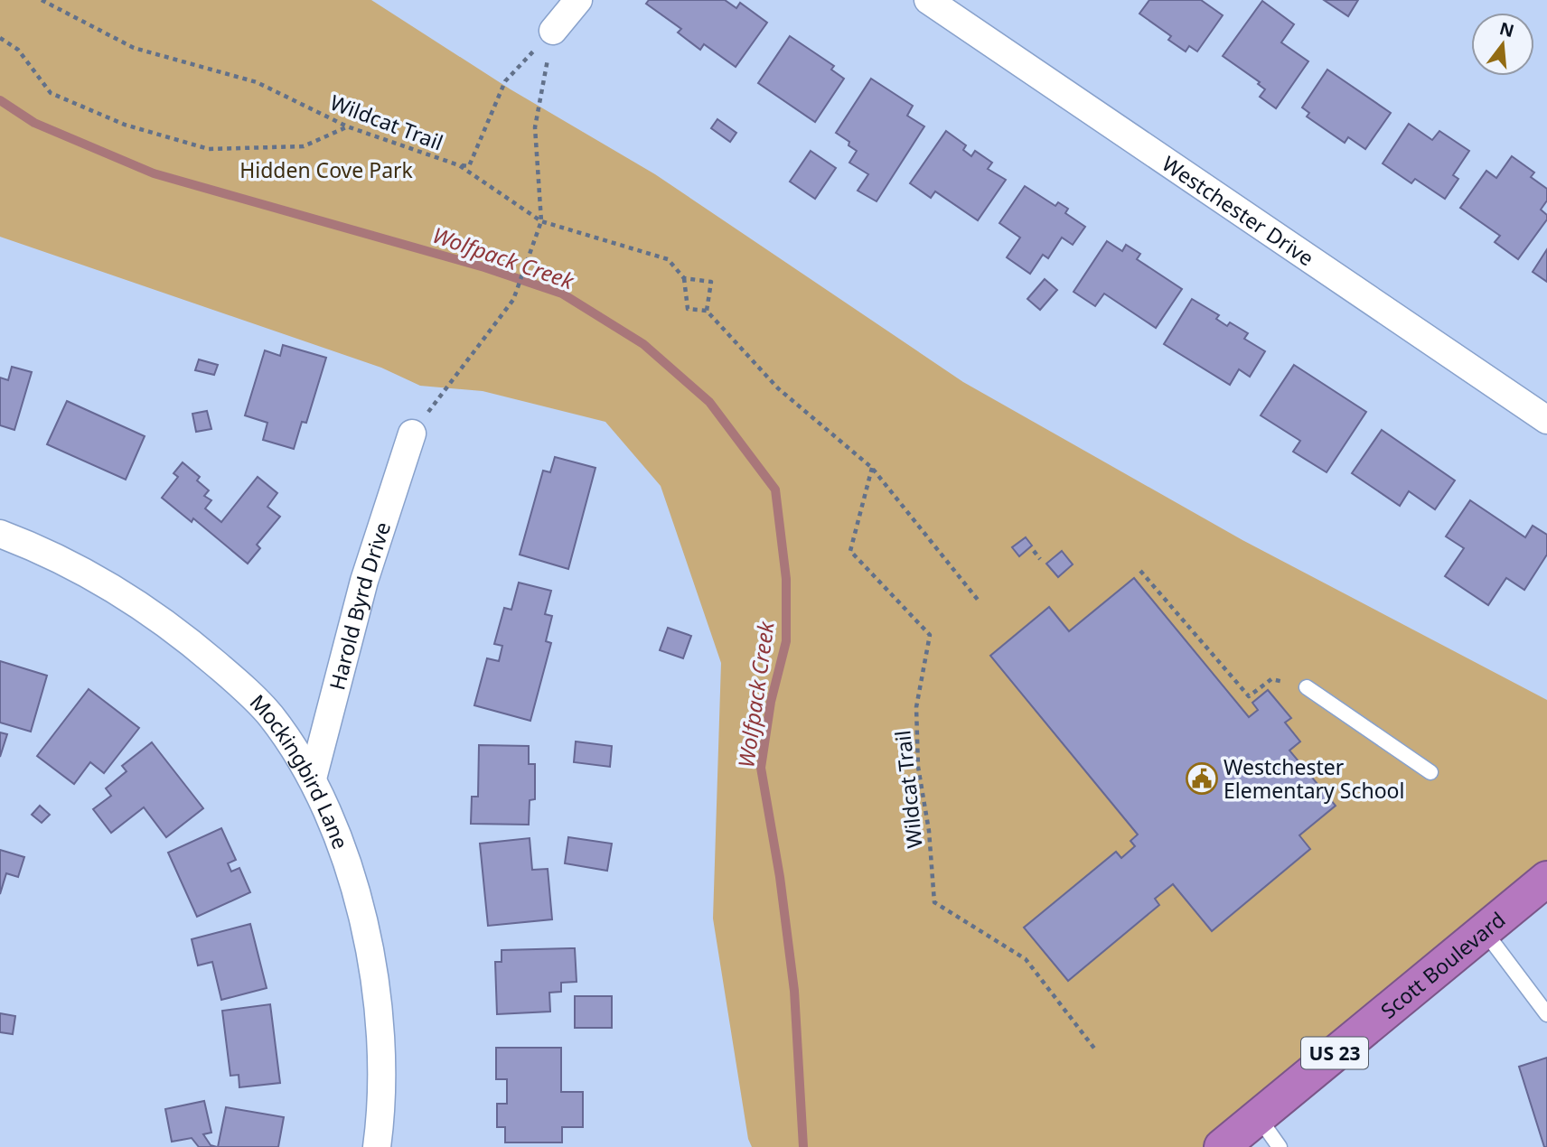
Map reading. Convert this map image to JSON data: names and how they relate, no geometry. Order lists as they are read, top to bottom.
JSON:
{
  "streets": {
    "highway": ["Scott Boulevard", "US 23"],
    "street": ["Westchester Drive", "Harold Byrd Drive", "Mockingbird Lane"],
    "path": ["Wildcat Trail"]
  },
  "crossings": [
    ["Harold Byrd Drive", "Mockingbird Lane"]
  ],
  "water": ["Wolfpack Creek"],
  "parks": ["Hidden Cove Park"],
  "places": {
    "public building": ["Westchester Elementary School"]
  },
  "north": "top"
}
